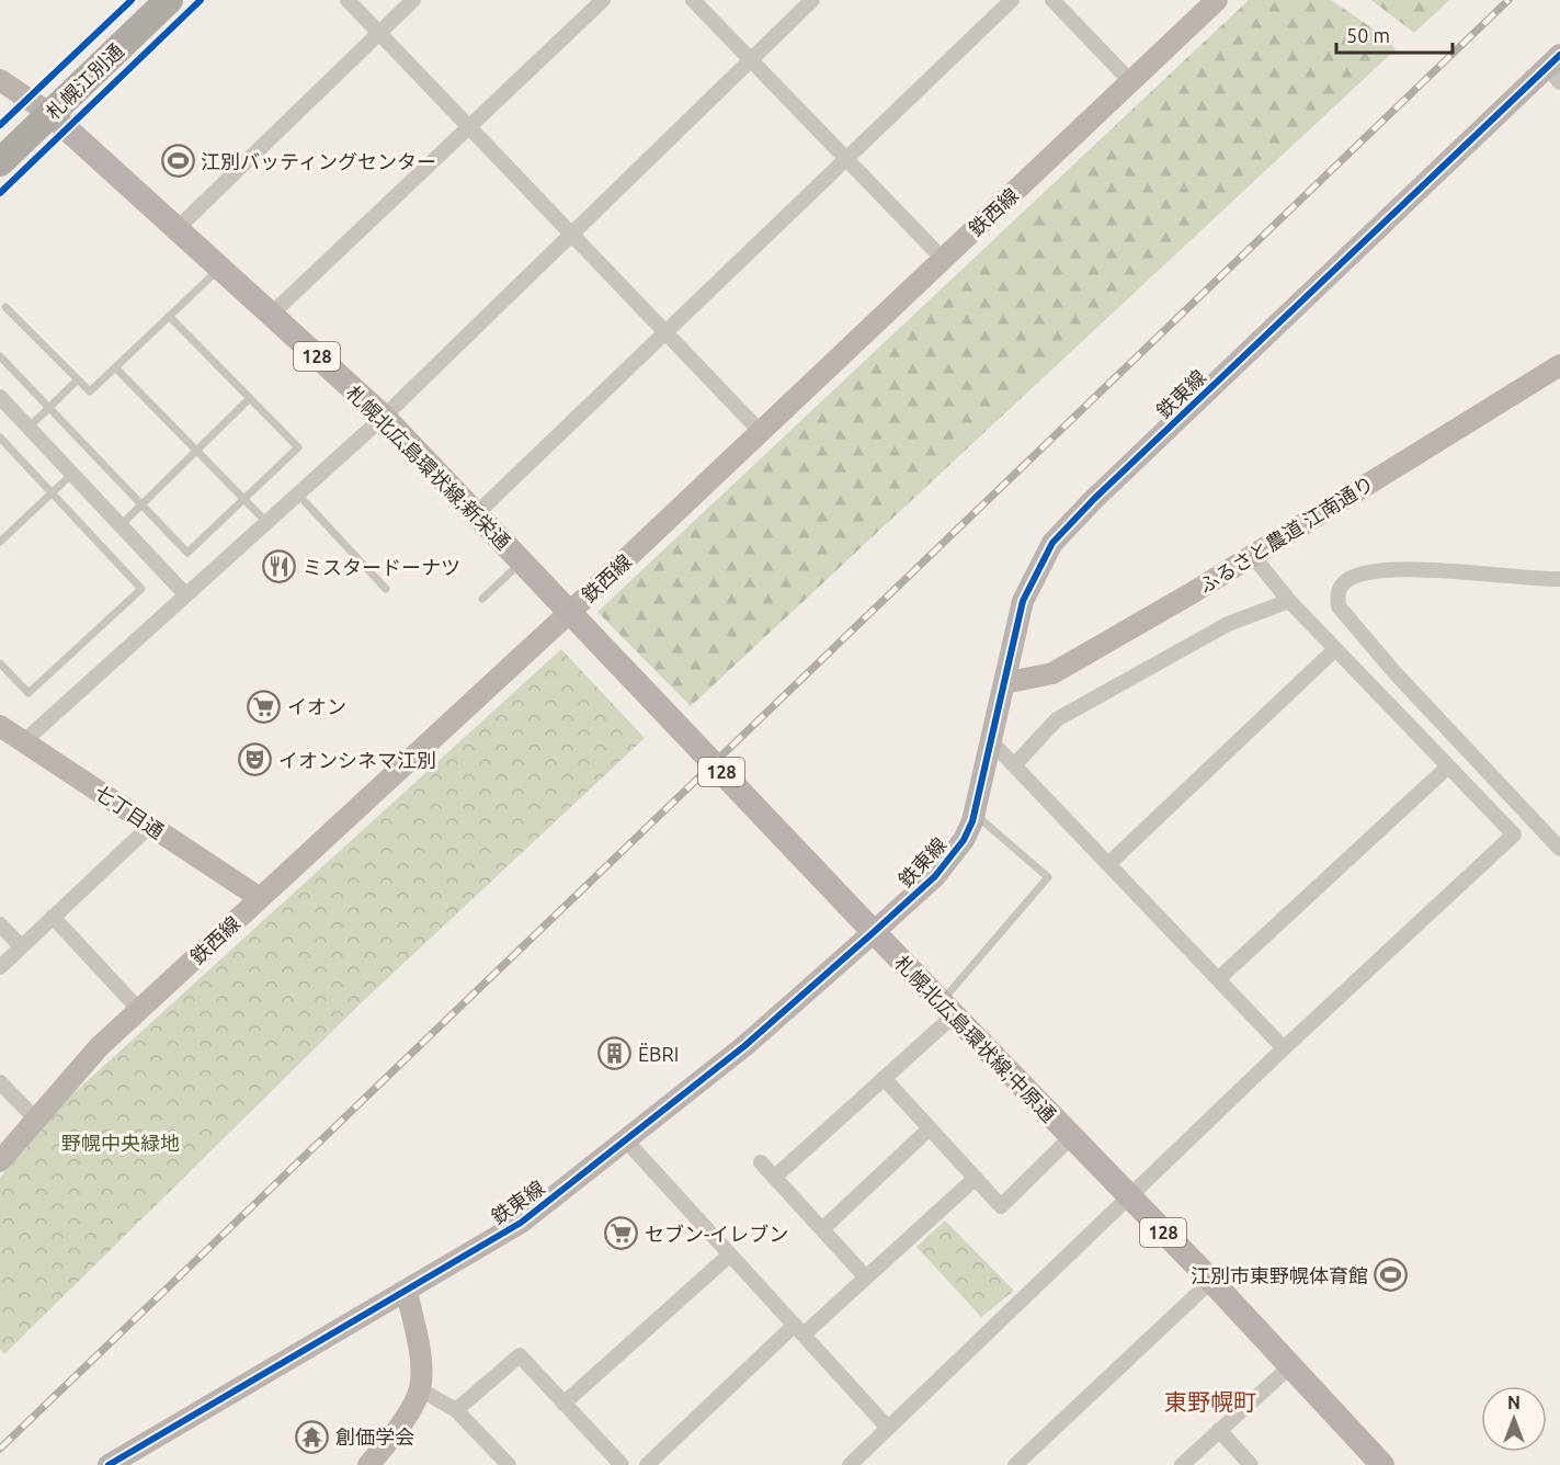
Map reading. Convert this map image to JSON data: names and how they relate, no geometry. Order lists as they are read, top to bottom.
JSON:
{
  "streets": {
    "highway": ["札幌江別通"],
    "main road": ["128", "札幌北広島環状線;新栄通", "札幌北広島環状線;中原通"],
    "street": [
      "鉄西線",
      "鉄東線",
      "ふるさと農道 江南通り",
      "七丁目通"
    ]
  },
  "crossings": [
    ["札幌江別通", "札幌北広島環状線;新栄通"],
    ["鉄西線", "札幌北広島環状線;新栄通"],
    ["鉄西線", "七丁目通"],
    ["鉄西線", "札幌北広島環状線;中原通"],
    ["鉄東線", "ふるさと農道 江南通り"],
    ["鉄東線", "札幌北広島環状線;中原通"],
    ["札幌北広島環状線;新栄通", "札幌北広島環状線;中原通"]
  ],
  "districts": ["東野幌町"],
  "parks": ["野幌中央緑地"],
  "places": {
    "sports": ["江別バッティングセンター", "江別市東野幌体育館"],
    "restaurant": ["ミスタードーナツ"],
    "supermarket": ["イオン", "セブン-イレブン"],
    "theatre": ["イオンシネマ江別"],
    "building": ["ËBRI"],
    "temple": ["創価学会"]
  },
  "scale_bar": "50 m",
  "north": "top"
}
